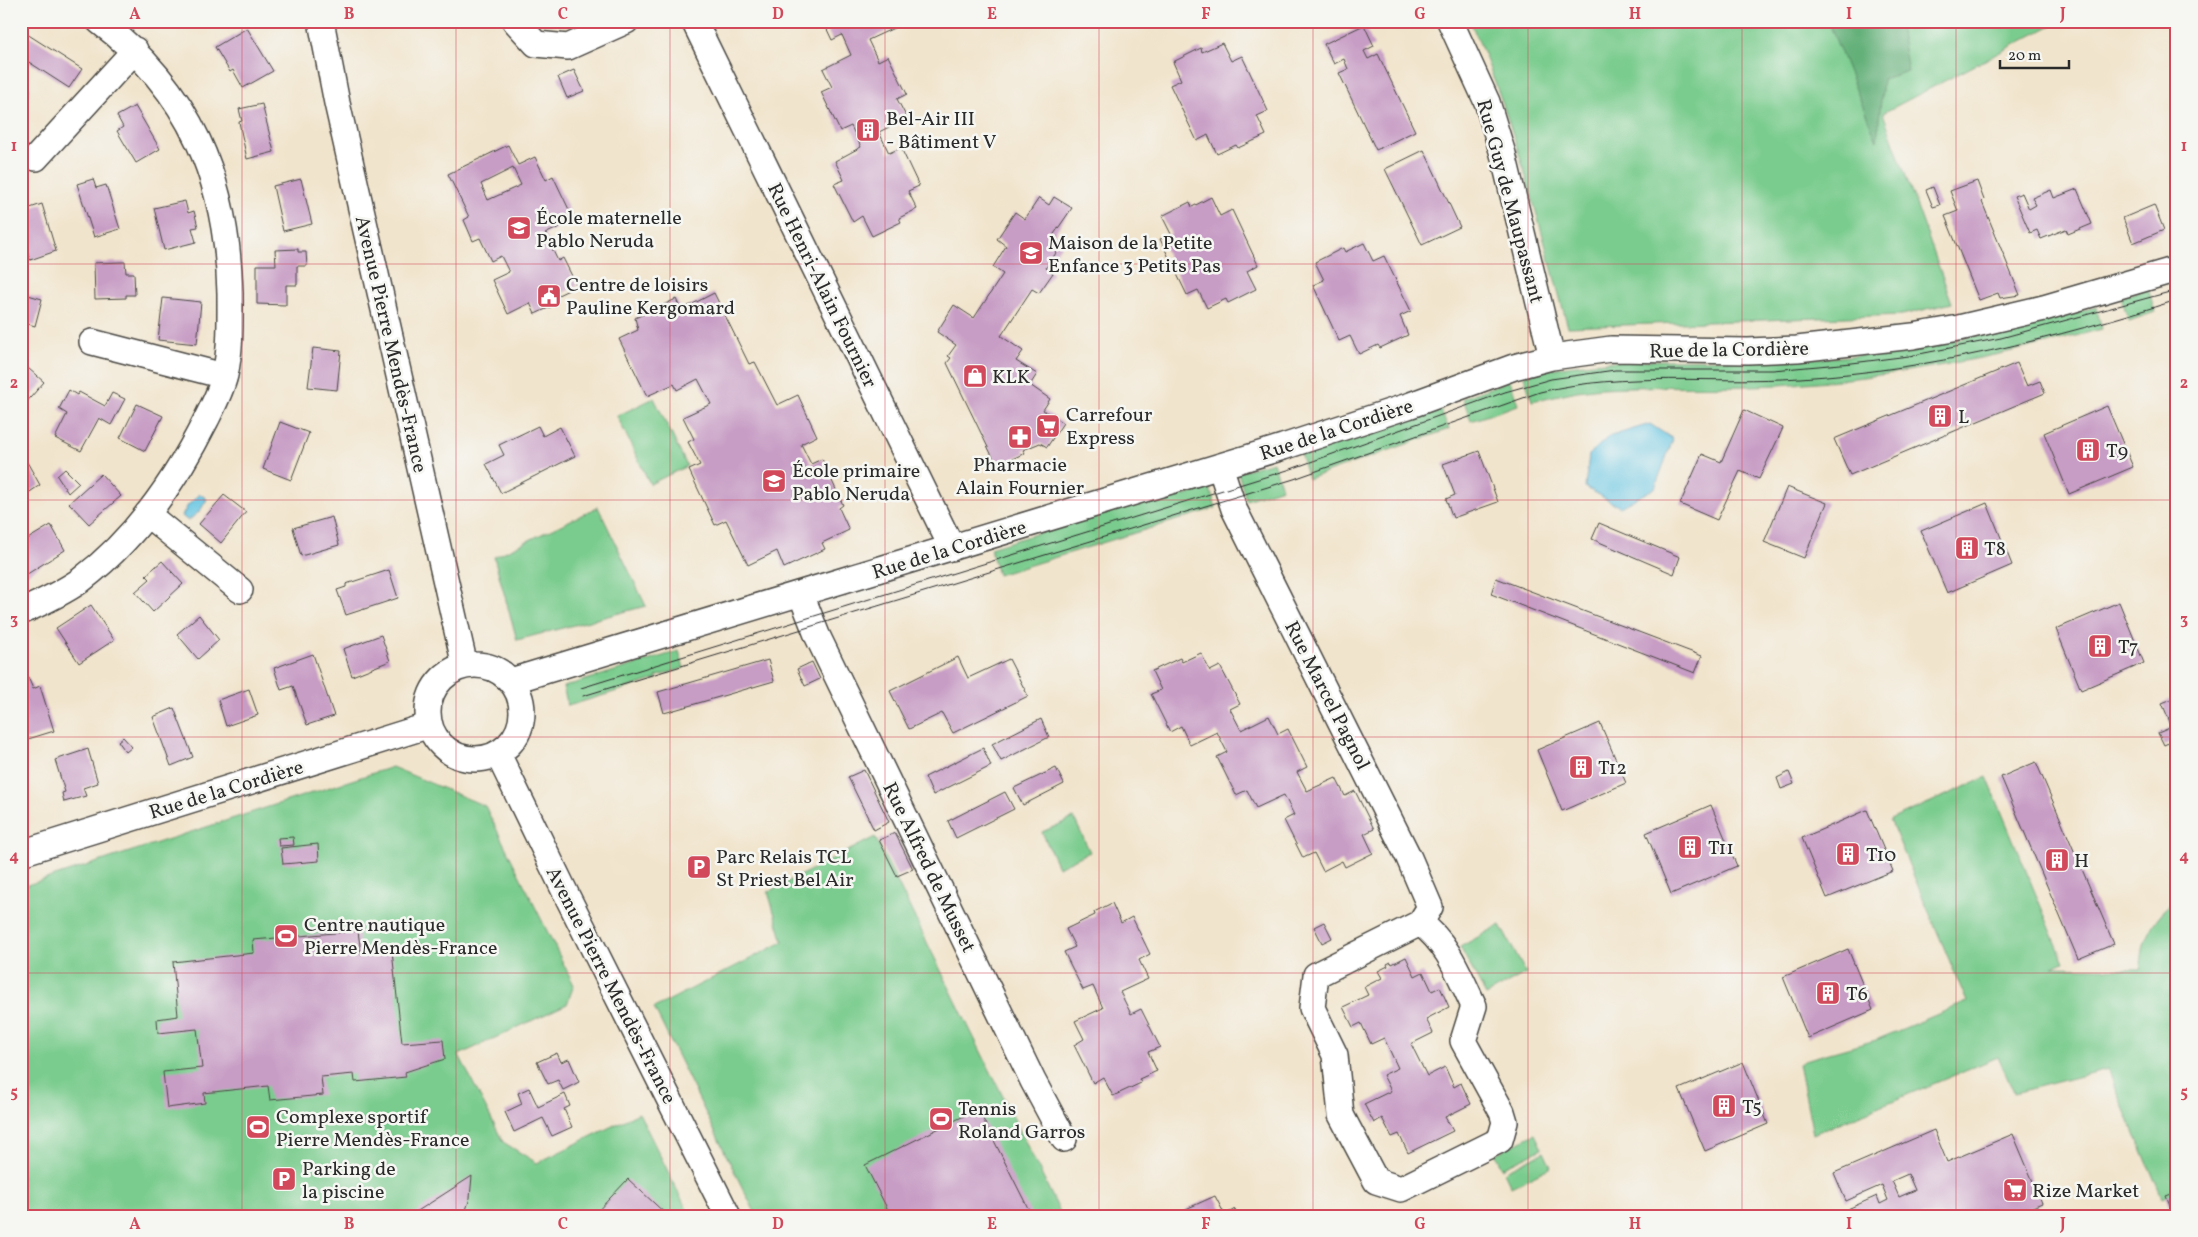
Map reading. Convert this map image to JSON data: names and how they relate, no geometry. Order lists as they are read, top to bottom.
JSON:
{
  "streets": {
    "street": [
      "Rue Guy de Maupassant",
      "Rue Henri-Alain Fournier",
      "Avenue Pierre Mendès-France",
      "Rue de la Cordière",
      "Rue Marcel Pagnol",
      "Rue Alfred de Musset"
    ]
  },
  "crossings": [
    ["Rue Guy de Maupassant", "Rue de la Cordière"],
    ["Rue Henri-Alain Fournier", "Rue de la Cordière"],
    ["Avenue Pierre Mendès-France", "Rue de la Cordière"],
    ["Rue de la Cordière", "Rue Marcel Pagnol"],
    ["Rue de la Cordière", "Rue Alfred de Musset"]
  ],
  "places": {
    "building": [
      "Bel-Air III - Bâtiment V",
      "L",
      "T9",
      "T8",
      "T7",
      "T12",
      "T11",
      "T10",
      "H",
      "T6",
      "T5"
    ],
    "school or university": ["École maternelle Pablo Neruda", "Maison de la Petite Enfance 3 Petits Pas", "École primaire Pablo Neruda"],
    "public building": ["Centre de loisirs Pauline Kergomard"],
    "shop": ["KLK"],
    "supermarket": ["Carrefour Express", "Rize Market"],
    "pharmacy": ["Pharmacie Alain Fournier"],
    "parking": ["Parc Relais TCL St Priest Bel Air", "Parking de la piscine"],
    "sports": ["Centre nautique Pierre Mendès-France", "Tennis Roland Garros", "Complexe sportif Pierre Mendès-France"]
  },
  "scale_bar": "20 m",
  "grid": {
    "columns": [
      "A",
      "B",
      "C",
      "D",
      "E",
      "F",
      "G",
      "H",
      "I",
      "J"
    ],
    "rows": [
      "1",
      "2",
      "3",
      "4",
      "5"
    ]
  }
}
